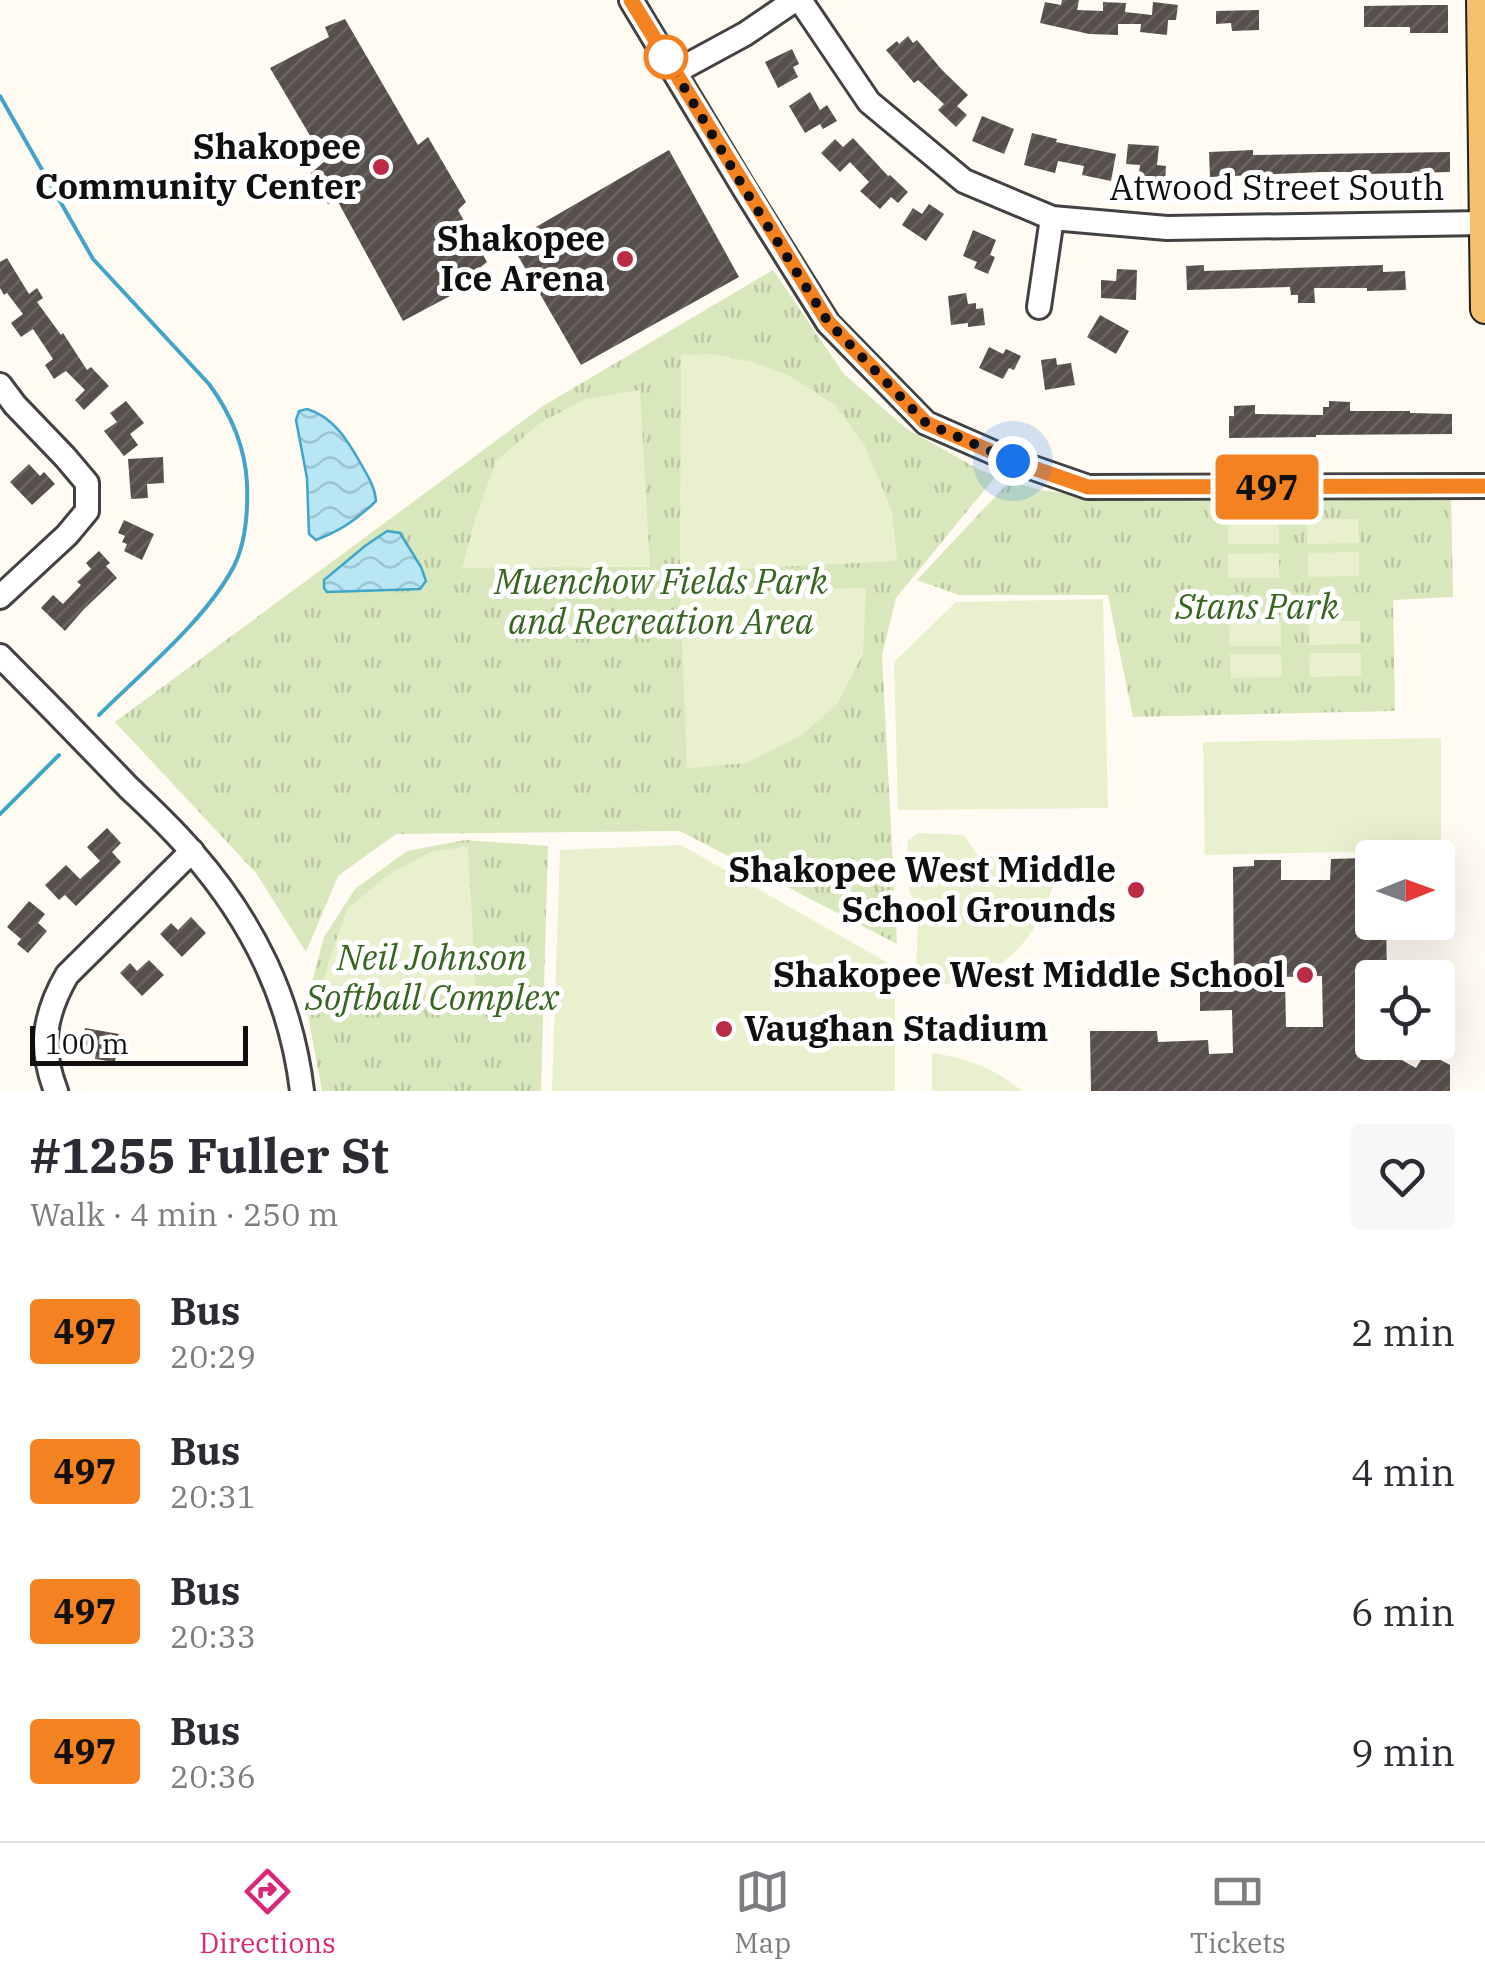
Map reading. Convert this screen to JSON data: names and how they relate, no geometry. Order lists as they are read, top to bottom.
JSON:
{
  "streets": {
    "street": ["Atwood Street South"]
  },
  "parks": ["Muenchow Fields Park and Recreation Area", "Stans Park", "Neil Johnson Softball Complex"],
  "places": [
    "Shakopee Community Center",
    "Shakopee Ice Arena",
    "Shakopee West Middle School Grounds",
    "Shakopee West Middle School",
    "Vaughan Stadium"
  ],
  "lines": ["bus line 497"],
  "scale_bar": "100 m",
  "north": "right",
  "page": {
    "on_map": "497",
    "scale": "100 m",
    "heading": ["#1255 Fuller St", "Walk · 4 min · 250 m"],
    "list": [
      {
        "mark": "497",
        "name": "Bus",
        "note": "20:29",
        "value": "2 min"
      },
      {
        "mark": "497",
        "name": "Bus",
        "note": "20:31",
        "value": "4 min"
      },
      {
        "mark": "497",
        "name": "Bus",
        "note": "20:33",
        "value": "6 min"
      },
      {
        "mark": "497",
        "name": "Bus",
        "note": "20:36",
        "value": "9 min"
      }
    ],
    "tabs": ["Directions", "Map", "Tickets"]
  }
}
